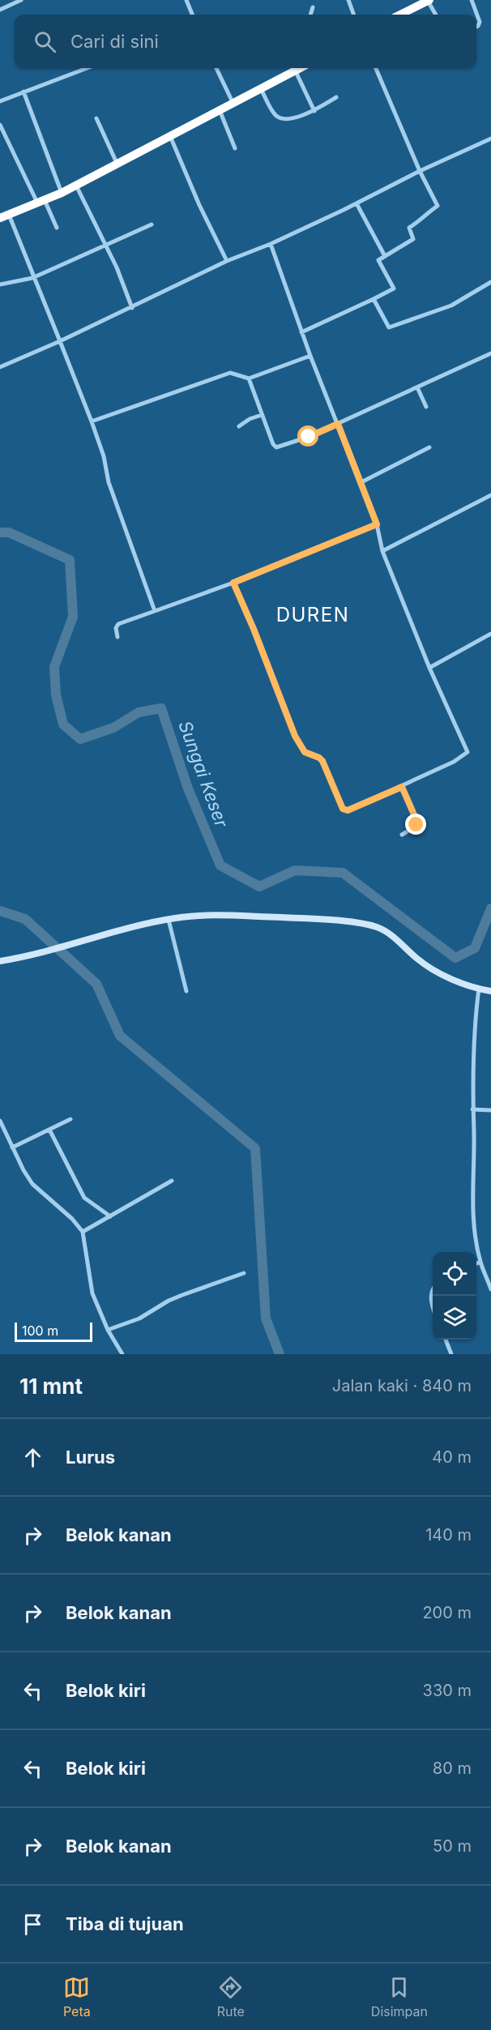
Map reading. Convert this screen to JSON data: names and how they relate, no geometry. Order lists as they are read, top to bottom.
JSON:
{
  "districts": ["DUREN"],
  "water": ["Sungai Keser"],
  "scale_bar": "100 m",
  "page": {
    "search": "Cari di sini",
    "scale": "100 m",
    "heading": ["11 mnt", "Jalan kaki · 840 m"],
    "list": [
      ["Lurus", "40 m"],
      ["Belok kanan", "140 m"],
      ["Belok kanan", "200 m"],
      ["Belok kiri", "330 m"],
      ["Belok kiri", "80 m"],
      ["Belok kanan", "50 m"],
      "Tiba di tujuan"
    ],
    "nav": ["Peta", "Rute", "Disimpan"]
  }
}
